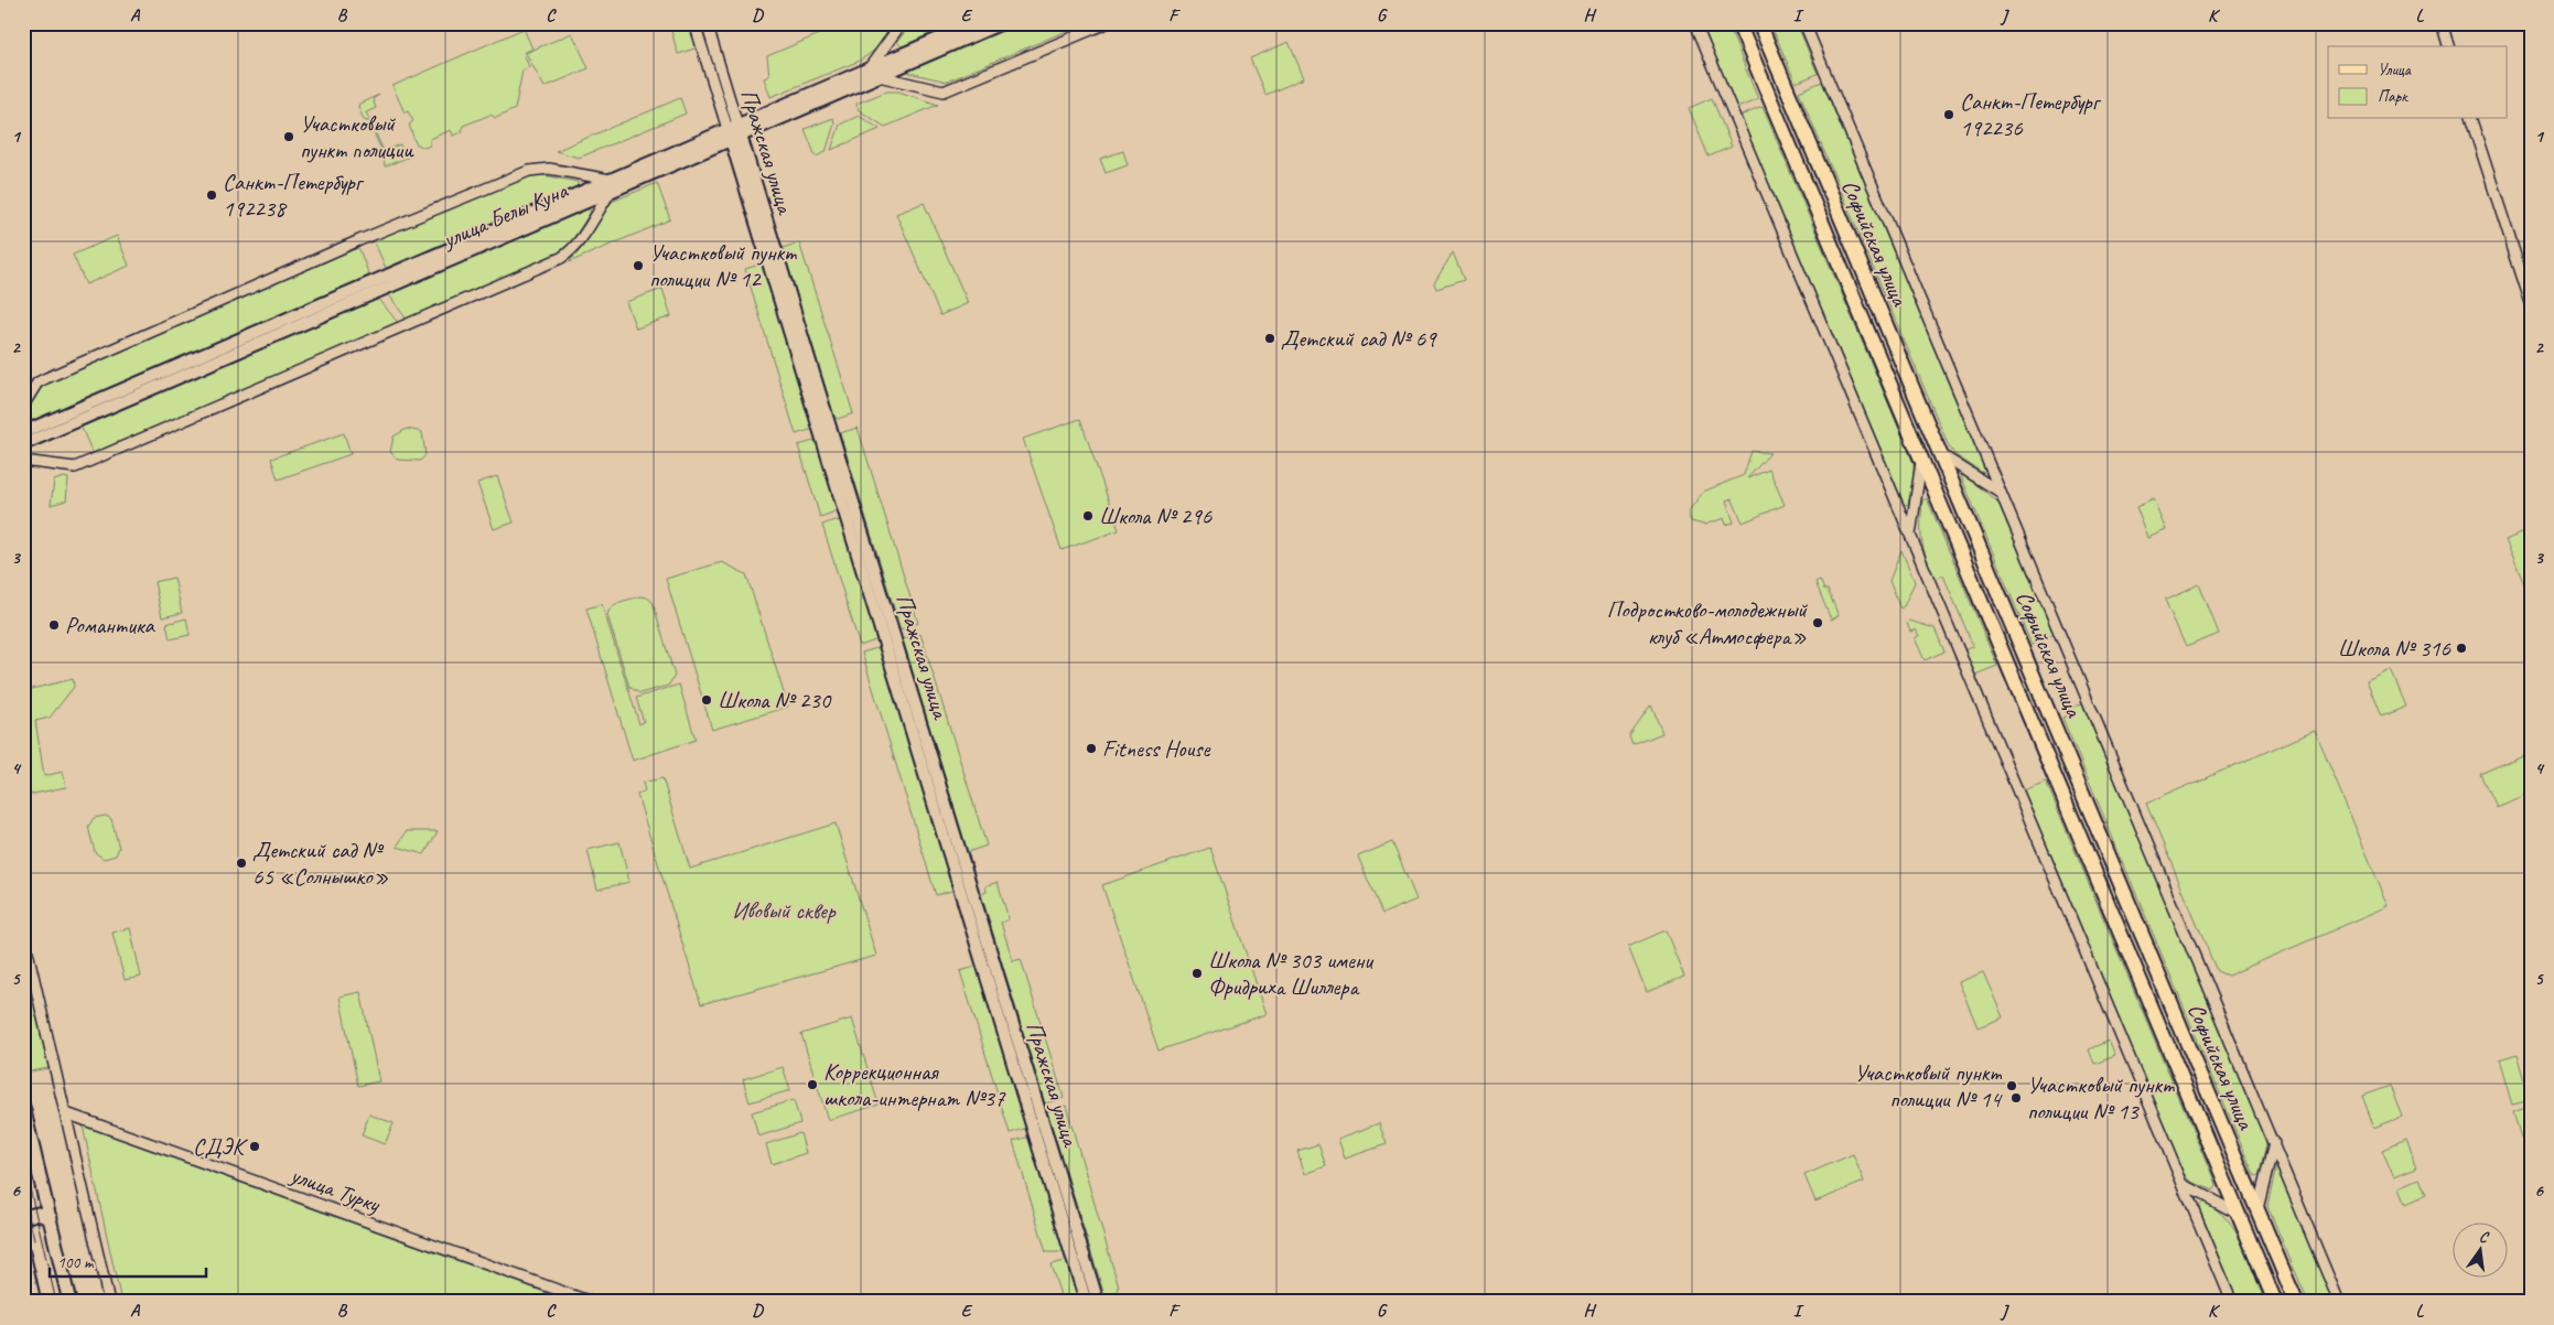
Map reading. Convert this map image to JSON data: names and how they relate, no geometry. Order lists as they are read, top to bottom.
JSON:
{
  "streets": {
    "main road": ["Софийская улица"],
    "street": ["Пражская улица", "улица Белы Куна", "улица Турку"]
  },
  "crossings": [
    ["Пражская улица", "улица Белы Куна"]
  ],
  "parks": ["Ивовый сквер"],
  "places": [
    "Санкт-Петербург 192236",
    "Участковый пункт полиции",
    "Санкт-Петербург 192238",
    "Участковый пункт полиции № 12",
    "Детский сад № 69",
    "Школа № 296",
    "Подростково-молодежный клуб «Атмосфера»",
    "Романтика",
    "Школа № 316",
    "Школа № 230",
    "Fitness House",
    "Детский сад № 65 «Солнышко»",
    "Школа № 303 имени Фридриха Шиллера",
    "Коррекционная школа-интернат №37",
    "Участковый пункт полиции № 14",
    "Участковый пункт полиции № 13",
    "СДЭК"
  ],
  "legend": ["Улица", "Парк"],
  "scale_bar": "100 m",
  "north": "top",
  "grid": {
    "columns": [
      "A",
      "B",
      "C",
      "D",
      "E",
      "F",
      "G",
      "H",
      "I",
      "J",
      "K",
      "L"
    ],
    "rows": [
      "1",
      "2",
      "3",
      "4",
      "5",
      "6"
    ]
  }
}
